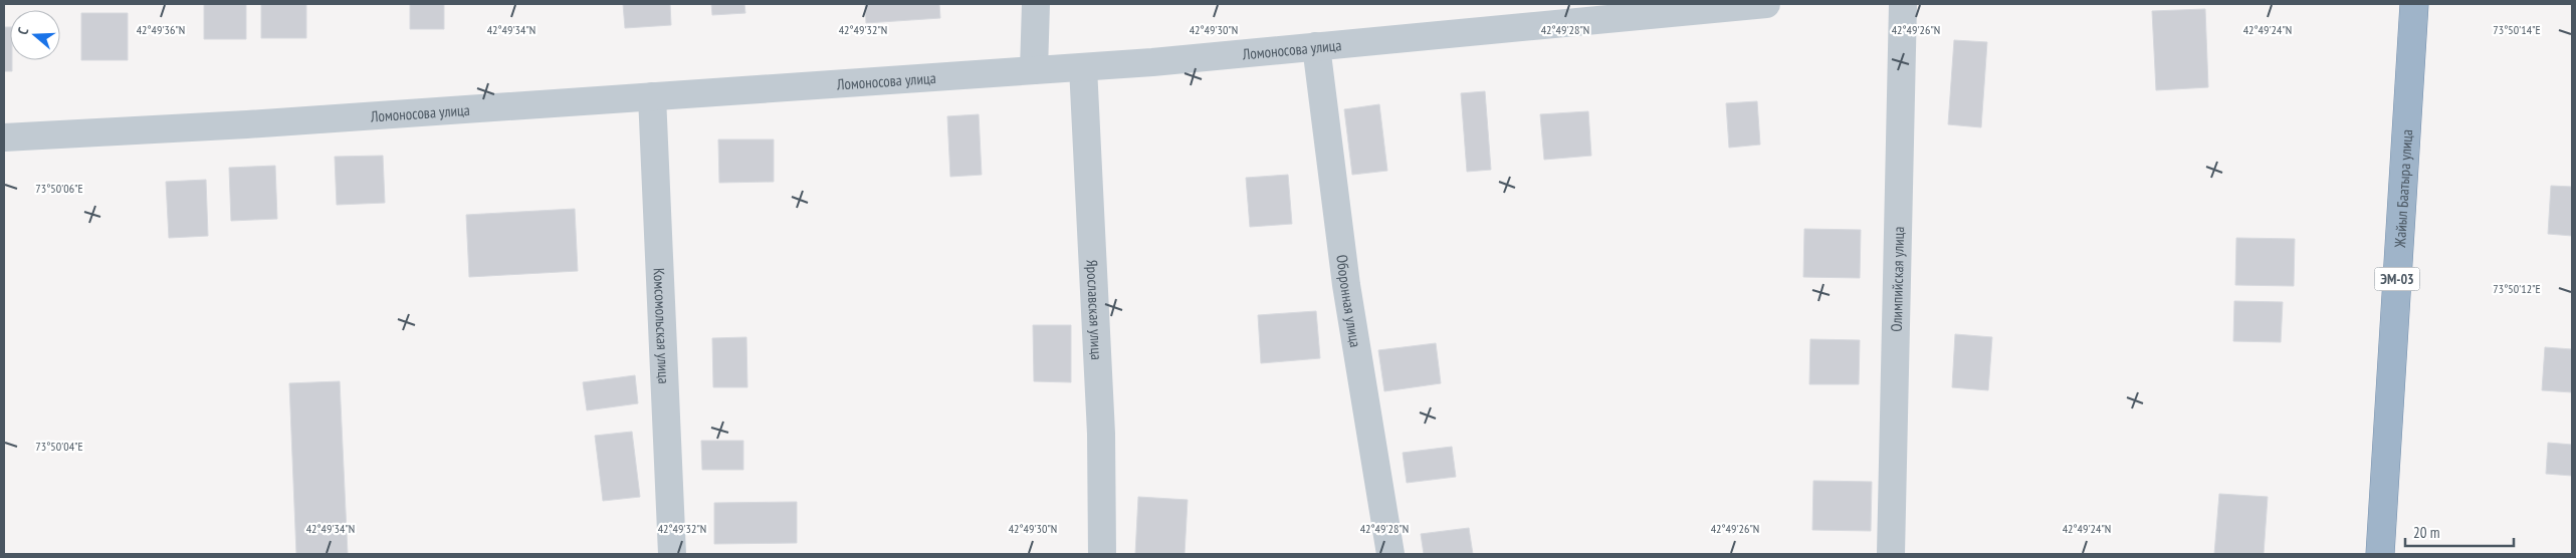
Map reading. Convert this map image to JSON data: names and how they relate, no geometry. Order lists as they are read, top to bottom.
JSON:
{
  "streets": {
    "highway": ["Жайыл Баатыра улица", "ЭМ-03"],
    "street": [
      "Ломоносова улица",
      "Олимпийская улица",
      "Оборонная улица",
      "Ярославская улица",
      "Комсомольская улица"
    ]
  },
  "crossings": [
    ["Ломоносова улица", "Оборонная улица"],
    ["Ломоносова улица", "Ярославская улица"],
    ["Ломоносова улица", "Комсомольская улица"]
  ],
  "scale_bar": "20 m",
  "north": "left",
  "coordinates": [
    "42°49'36\"N",
    "42°49'34\"N",
    "42°49'32\"N",
    "42°49'30\"N",
    "42°49'28\"N",
    "42°49'26\"N",
    "42°49'24\"N",
    "73°50'14\"E",
    "73°50'06\"E",
    "73°50'12\"E",
    "73°50'04\"E"
  ]
}
